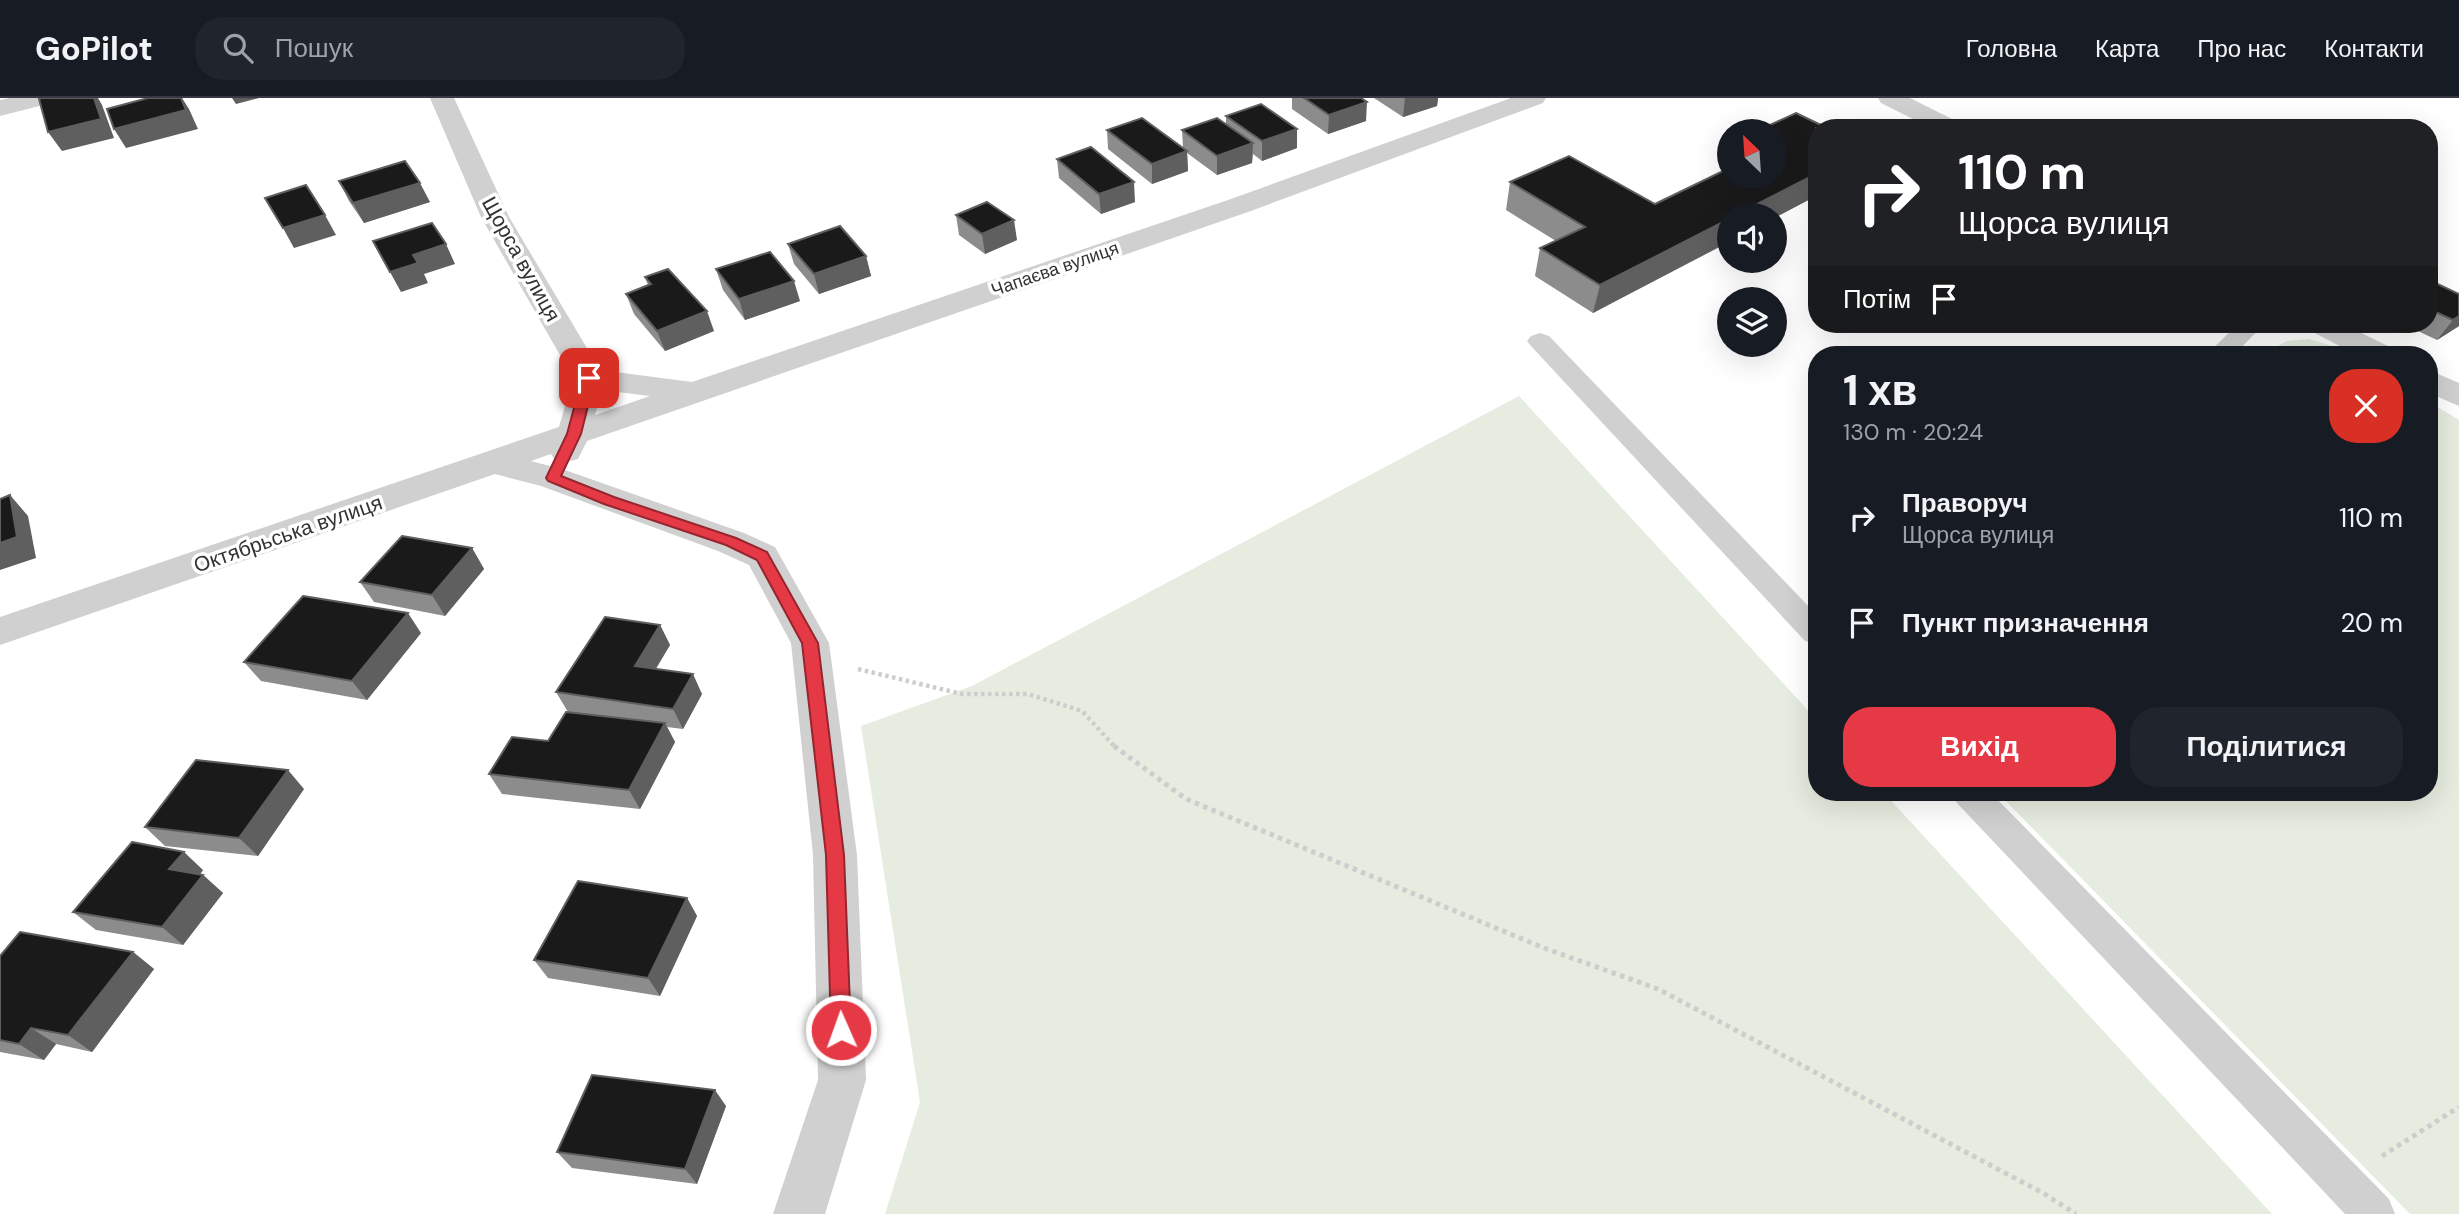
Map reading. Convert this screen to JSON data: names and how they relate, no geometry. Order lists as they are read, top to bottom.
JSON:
{
  "streets": {
    "street": ["Щорса вулиця", "Чапаєва вулиця", "Октябрьська вулиця"]
  },
  "crossings": [
    ["Чапаєва вулиця", "Октябрьська вулиця"]
  ],
  "north": "top left",
  "page": {
    "header": "GoPilot",
    "search": "Пошук",
    "nav": [
      "Головна",
      "Карта",
      "Про нас",
      "Контакти"
    ],
    "turn": ["110 m", "Щорса вулиця"],
    "then": "Потім",
    "heading": ["1 хв", "130 m · 20:24"],
    "list": [
      {
        "name": "Праворуч",
        "note": "Щорса вулиця",
        "value": "110 m"
      },
      {
        "name": "Пункт призначення",
        "value": "20 m"
      }
    ],
    "buttons": ["Вихід", "Поділитися"]
  }
}
